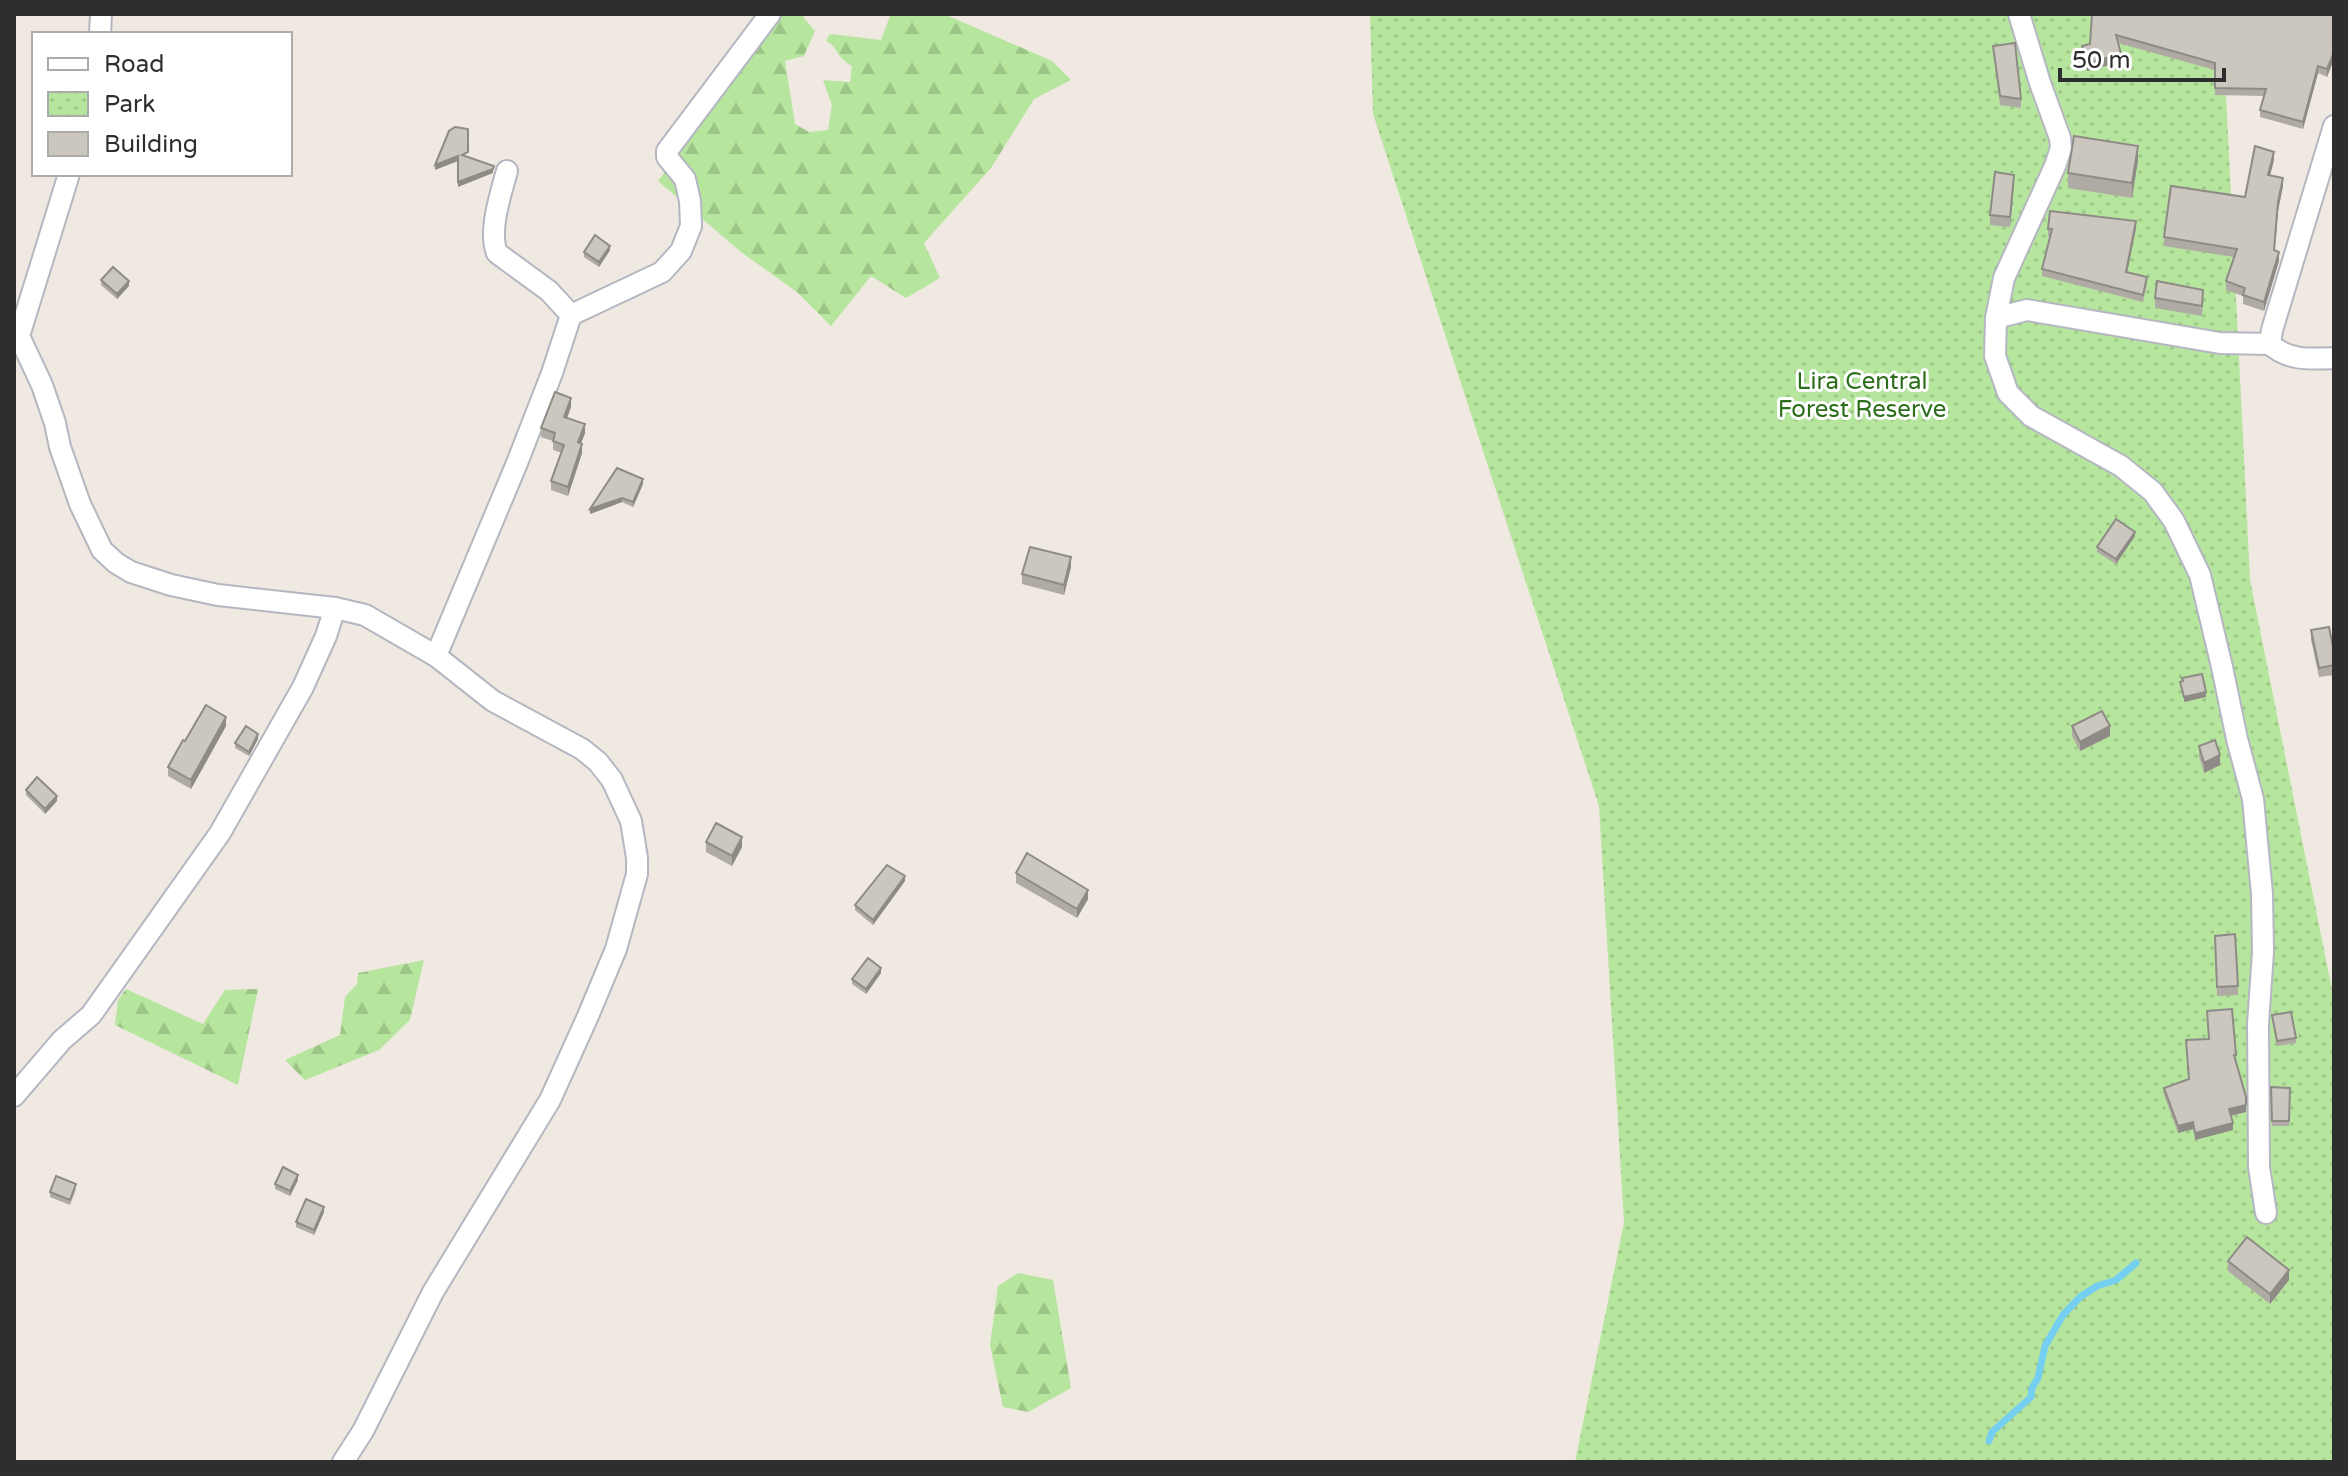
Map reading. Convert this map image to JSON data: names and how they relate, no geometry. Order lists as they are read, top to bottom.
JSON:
{
  "parks": ["Lira Central Forest Reserve"],
  "legend": ["Road", "Park", "Building"],
  "scale_bar": "50 m"
}
